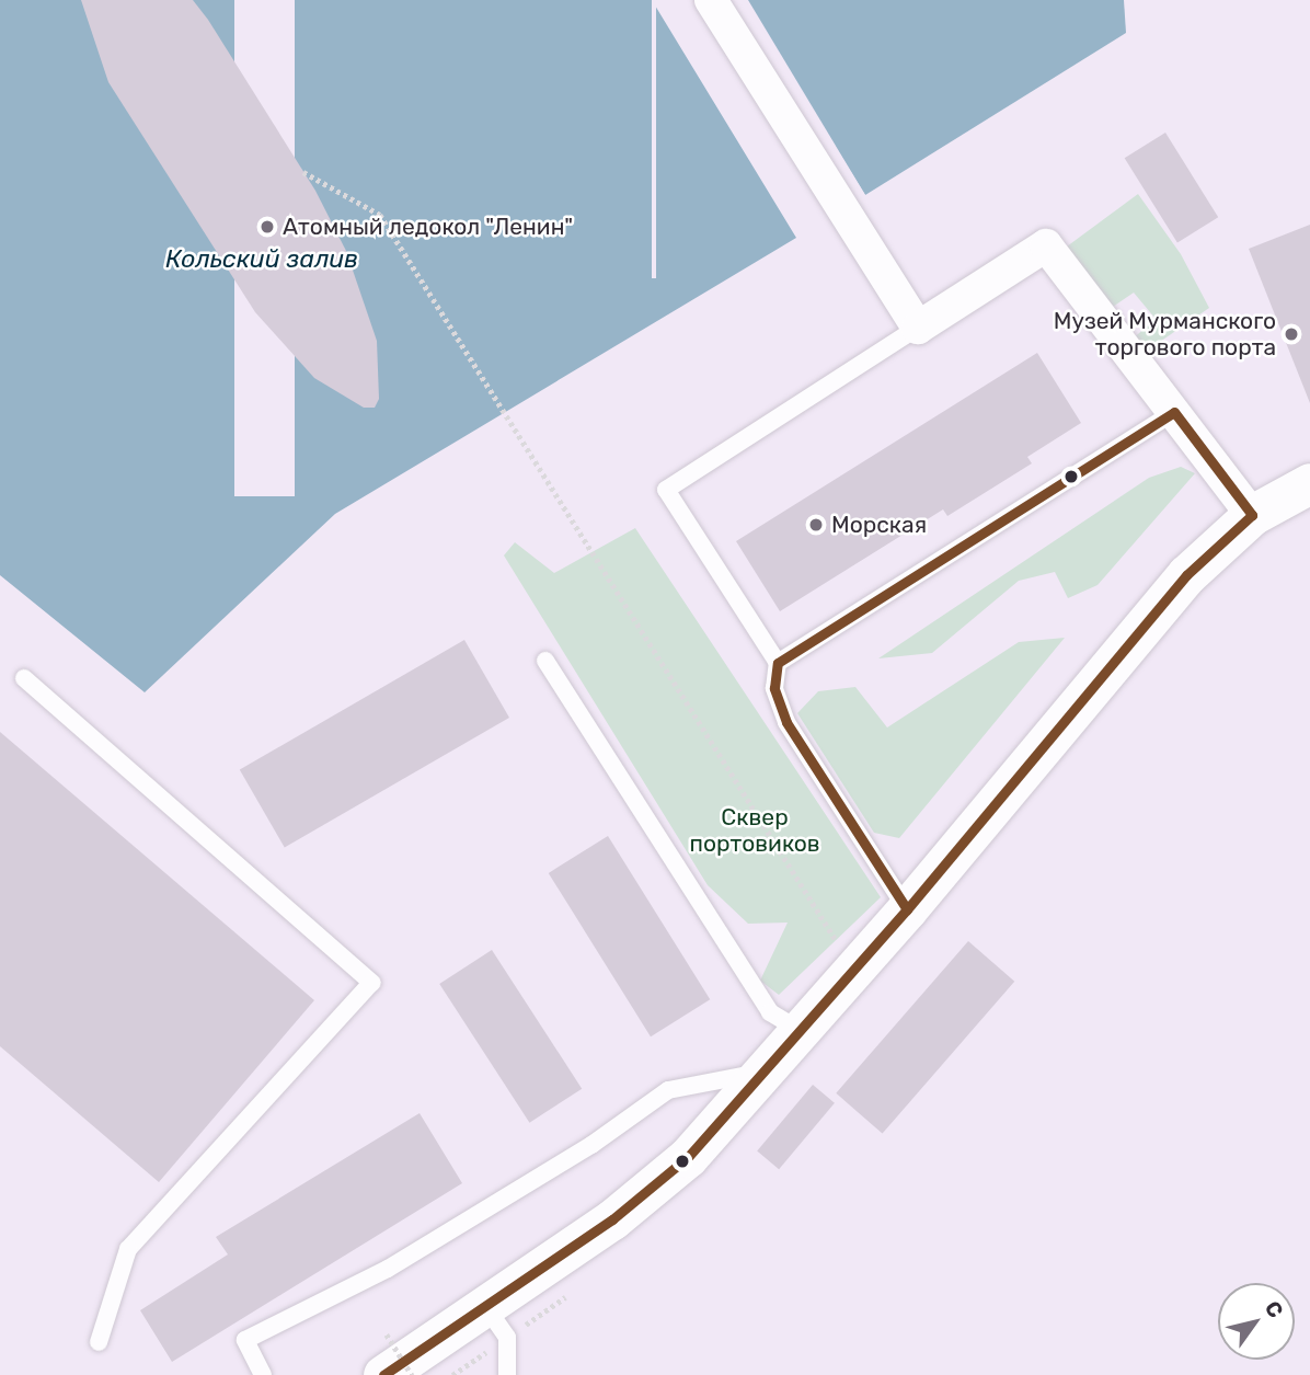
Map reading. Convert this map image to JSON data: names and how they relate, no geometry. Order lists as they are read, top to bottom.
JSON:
{
  "water": ["Кольский залив"],
  "parks": ["Сквер портовиков"],
  "places": ["Атомный ледокол \"Ленин\"", "Музей Мурманского торгового порта", "Морская"],
  "north": "top right"
}
